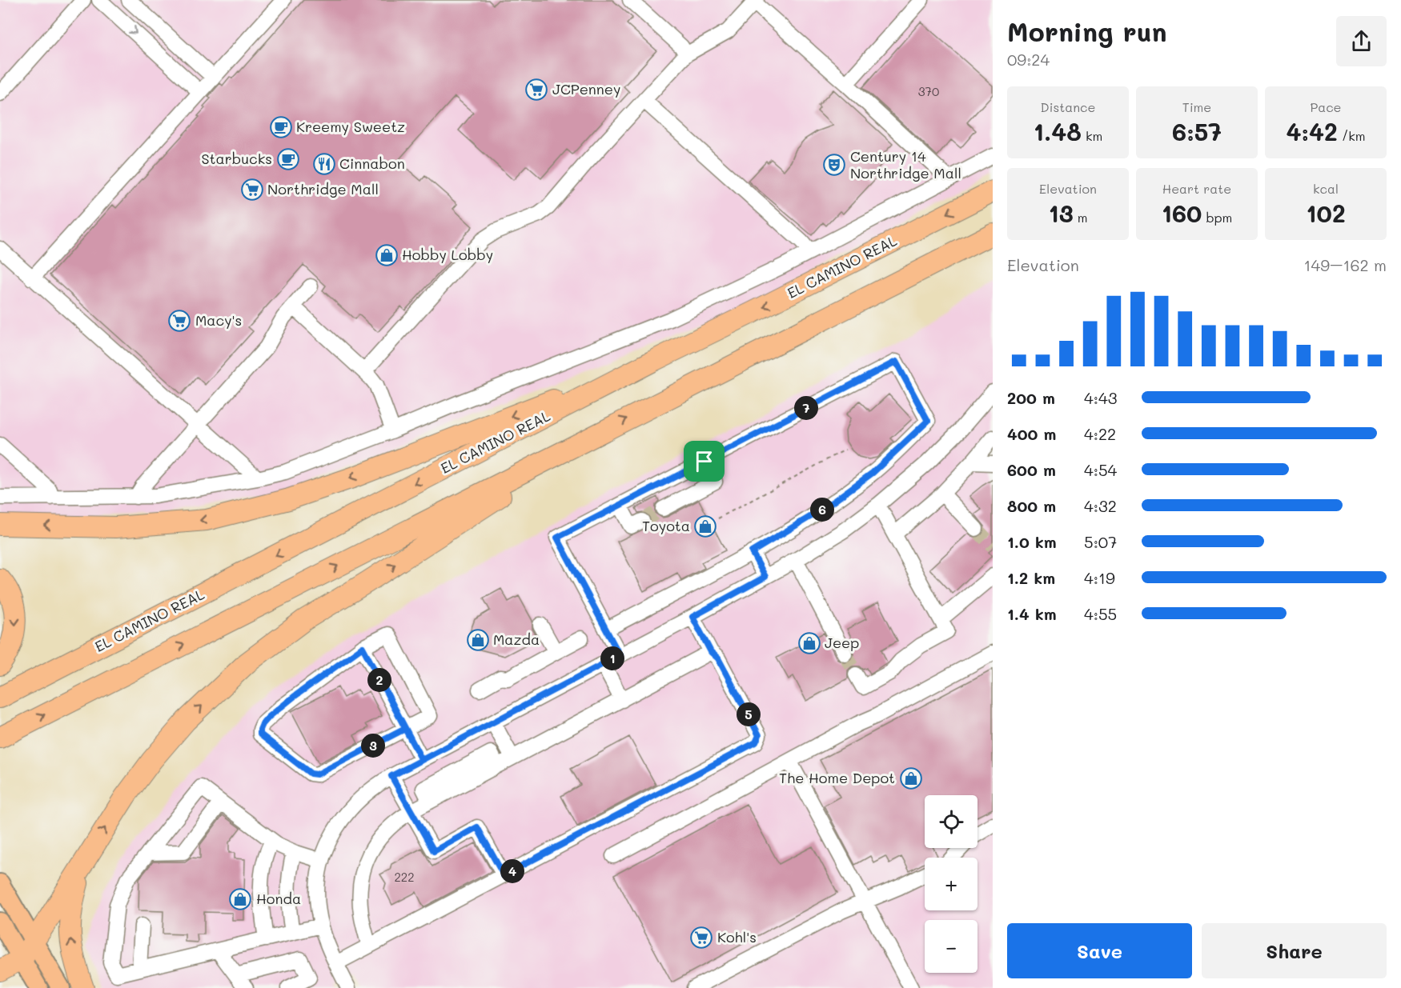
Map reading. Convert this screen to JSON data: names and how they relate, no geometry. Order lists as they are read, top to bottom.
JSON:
{
  "streets": {
    "highway": ["EL CAMINO REAL"]
  },
  "places": {
    "supermarket": [
      "JCPenney",
      "Northridge Mall",
      "Macy's",
      "Kohl's"
    ],
    "cafe": ["Kreemy Sweetz", "Starbucks"],
    "restaurant": ["Cinnabon"],
    "theatre": ["Century 14 Northridge Mall"],
    "shop": [
      "Hobby Lobby",
      "Toyota",
      "Mazda",
      "Jeep",
      "The Home Depot",
      "Honda"
    ]
  },
  "house_numbers": ["370", "222"],
  "page": {
    "heading": ["Morning run", "09:24"],
    "stats": [
      ["Distance", "1.48 km"],
      ["Time", "6:57"],
      ["Pace", "4:42 /km"],
      ["Elevation", "13 m"],
      ["Heart rate", "160 bpm"],
      ["kcal", "102"]
    ],
    "chart": ["Elevation", "149–162 m"],
    "list": [
      {
        "name": "200 m",
        "note": "4:43"
      },
      {
        "name": "400 m",
        "note": "4:22"
      },
      {
        "name": "600 m",
        "note": "4:54"
      },
      {
        "name": "800 m",
        "note": "4:32"
      },
      {
        "name": "1.0 km",
        "note": "5:07"
      },
      {
        "name": "1.2 km",
        "note": "4:19"
      },
      {
        "name": "1.4 km",
        "note": "4:55"
      }
    ],
    "pins": [
      "7",
      "6",
      "1",
      "2",
      "5",
      "3",
      "4"
    ],
    "map_buttons": ["+", "−"],
    "buttons": ["Save", "Share"]
  }
}
